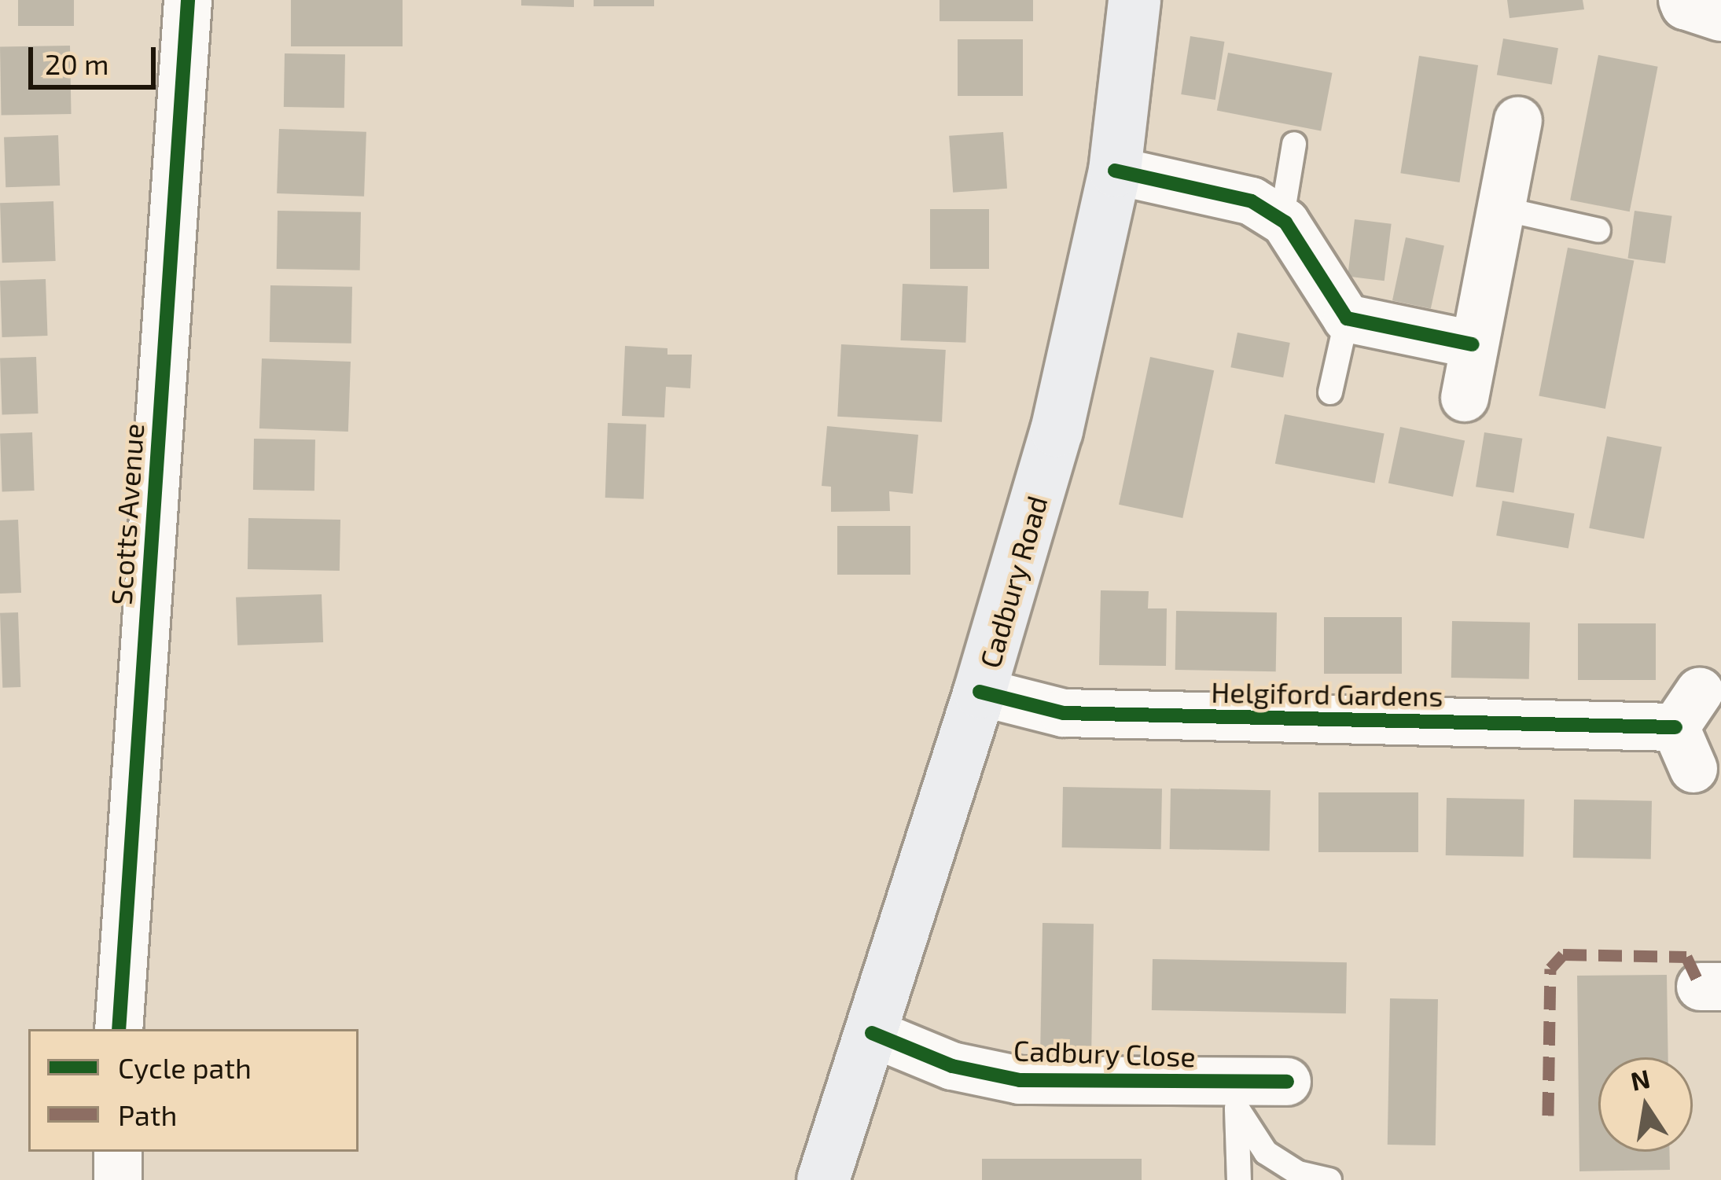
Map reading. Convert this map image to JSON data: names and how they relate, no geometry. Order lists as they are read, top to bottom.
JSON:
{
  "streets": {
    "main road": ["Cadbury Road"],
    "street": ["Scotts Avenue", "Helgiford Gardens", "Cadbury Close"]
  },
  "crossings": [
    ["Cadbury Road", "Helgiford Gardens"],
    ["Cadbury Road", "Cadbury Close"]
  ],
  "legend": ["Cycle path", "Path"],
  "scale_bar": "20 m",
  "north": "top"
}
